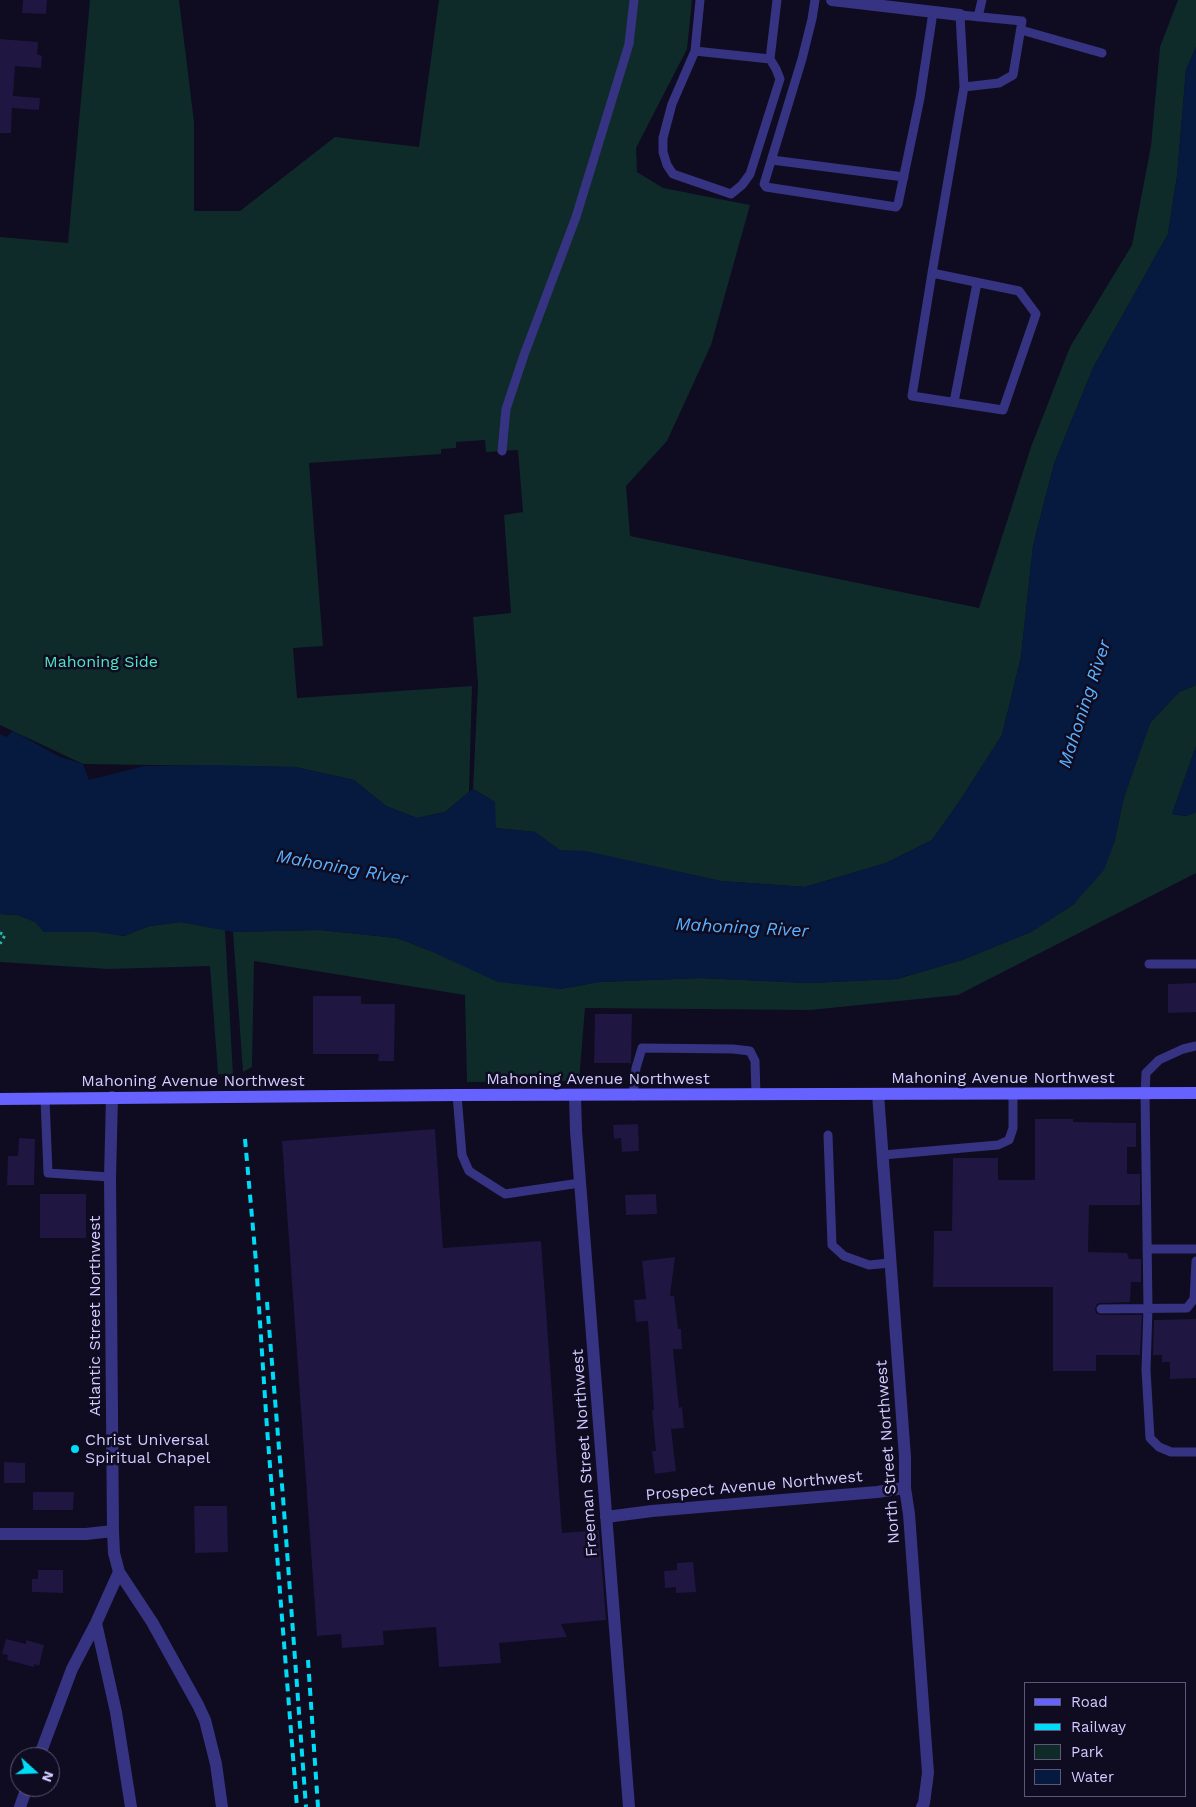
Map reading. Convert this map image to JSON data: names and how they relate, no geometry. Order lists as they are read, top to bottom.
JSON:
{
  "streets": {
    "main road": ["Mahoning Avenue Northwest"],
    "street": [
      "Atlantic Street Northwest",
      "North Street Northwest",
      "Freeman Street Northwest",
      "Prospect Avenue Northwest"
    ]
  },
  "crossings": [
    ["Mahoning Avenue Northwest", "Atlantic Street Northwest"],
    ["Mahoning Avenue Northwest", "North Street Northwest"],
    ["Mahoning Avenue Northwest", "Freeman Street Northwest"],
    ["North Street Northwest", "Prospect Avenue Northwest"],
    ["Freeman Street Northwest", "Prospect Avenue Northwest"]
  ],
  "water": ["Mahoning River"],
  "parks": ["Mahoning Side"],
  "places": ["Christ Universal Spiritual Chapel"],
  "legend": [
    "Road",
    "Railway",
    "Park",
    "Water"
  ],
  "north": "right"
}
